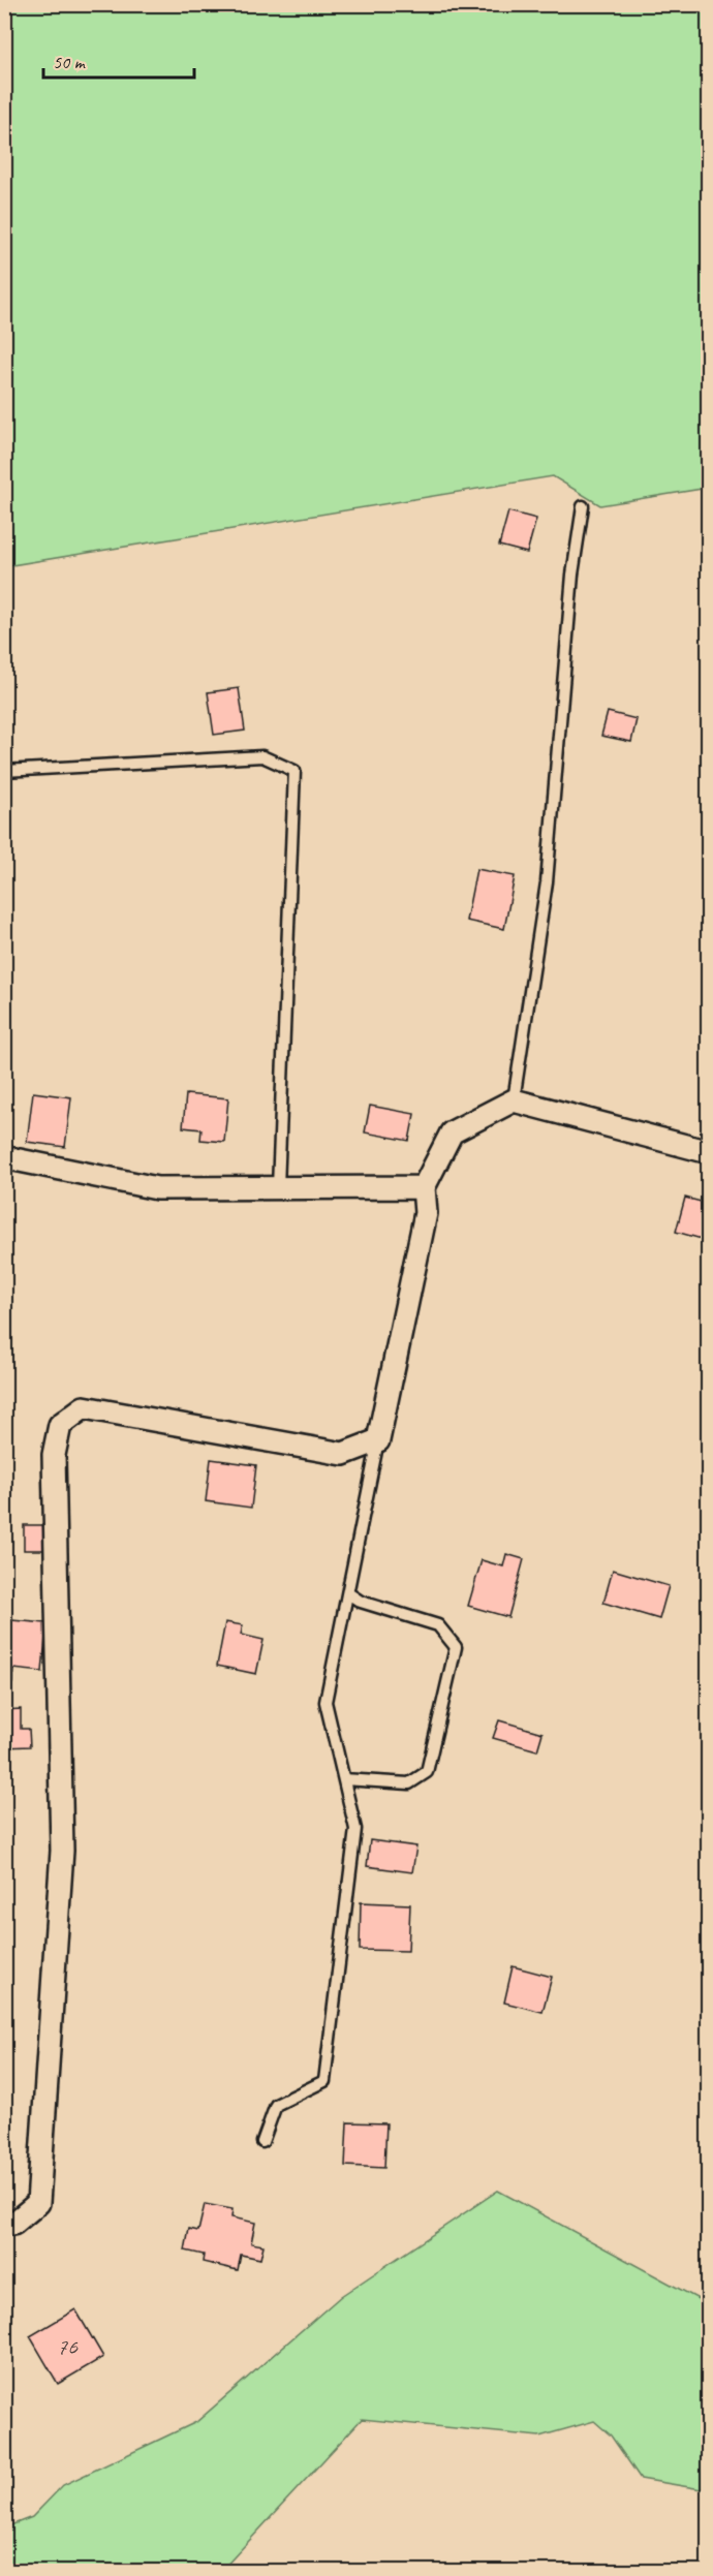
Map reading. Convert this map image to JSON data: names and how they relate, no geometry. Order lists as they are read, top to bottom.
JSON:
{
  "house_numbers": ["76"],
  "scale_bar": "50 m"
}
